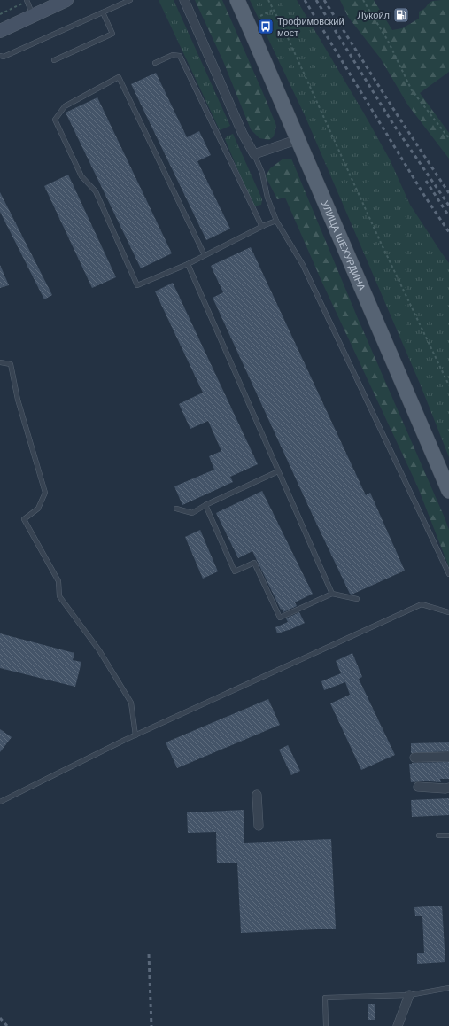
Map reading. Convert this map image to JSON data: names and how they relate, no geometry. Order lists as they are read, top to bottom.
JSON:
{
  "streets": {
    "main road": ["УЛИЦА ШЕХУРДИНА"]
  },
  "places": {
    "fuel station": ["Лукойл"],
    "bus stop": ["Трофимовский мост"]
  }
}
